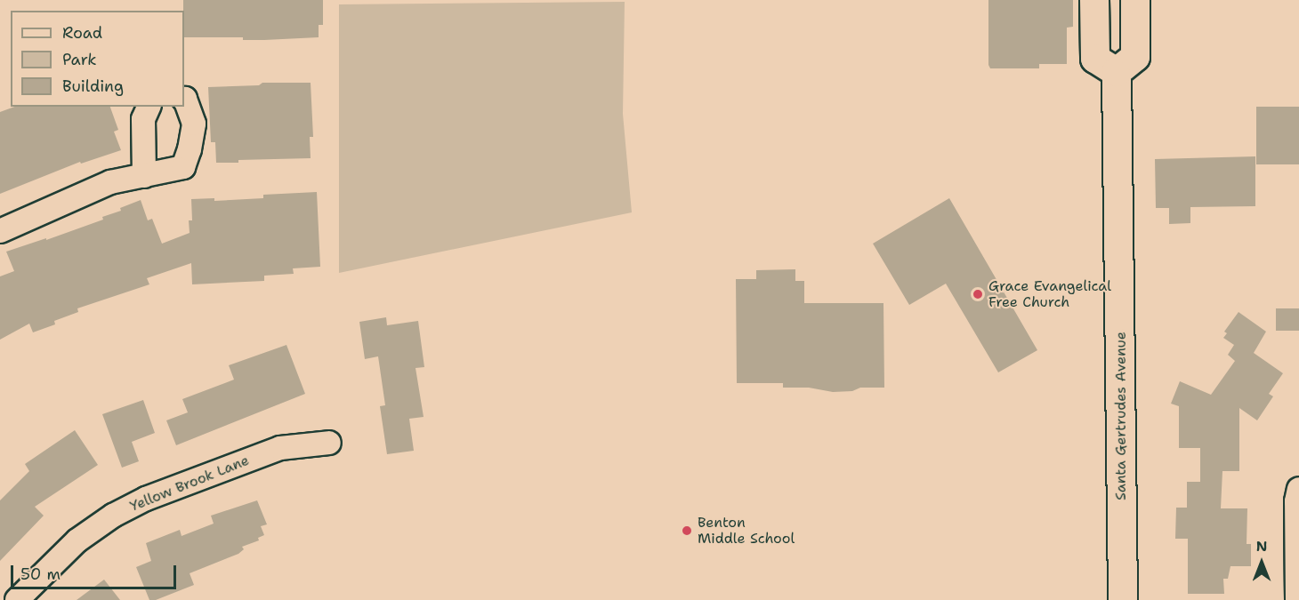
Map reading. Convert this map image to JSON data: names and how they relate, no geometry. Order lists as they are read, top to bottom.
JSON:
{
  "streets": {
    "main road": ["Santa Gertrudes Avenue"],
    "street": ["Yellow Brook Lane"]
  },
  "places": ["Grace Evangelical Free Church", "Benton Middle School"],
  "legend": ["Road", "Park", "Building"],
  "scale_bar": "50 m",
  "north": "top"
}
